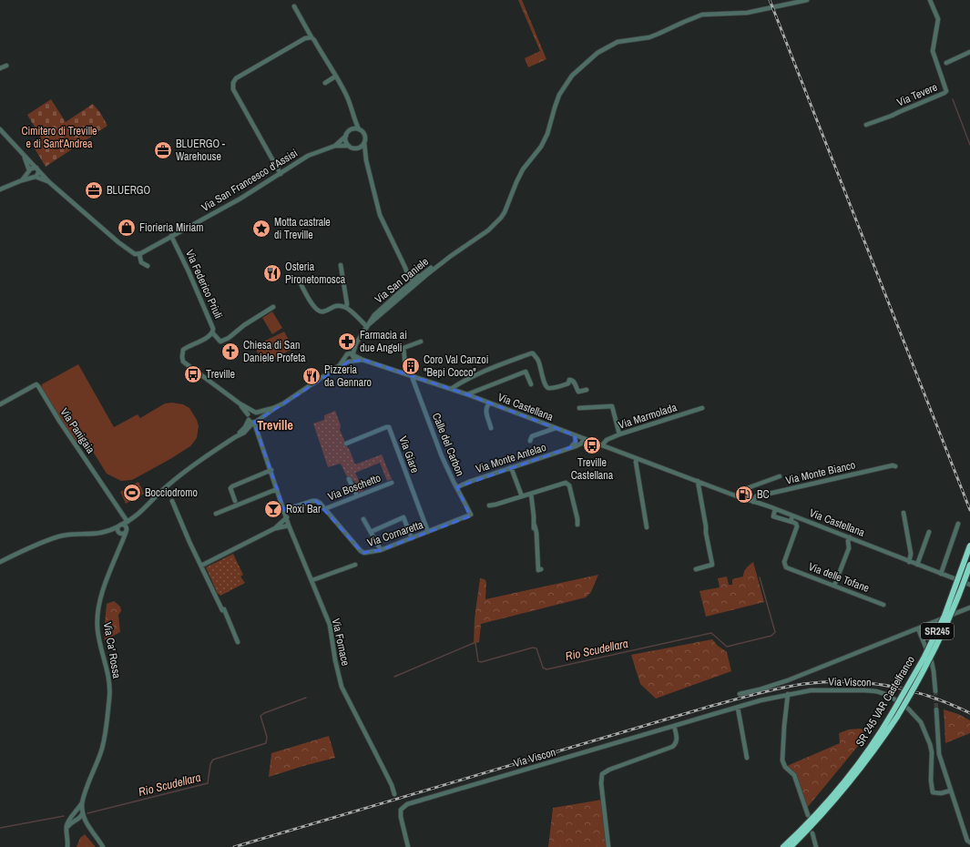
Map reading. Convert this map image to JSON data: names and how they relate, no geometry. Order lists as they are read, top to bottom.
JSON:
{
  "streets": {
    "highway": ["SR245", "SR 245 VAR Castelfranco"],
    "street": [
      "Via Tevere",
      "Via San Francesco d'Assisi",
      "Via San Daniele",
      "Via Federico Priuli",
      "Via Castellana",
      "Via Marmolada",
      "Via Panigaia",
      "Calle del Carbon",
      "Via Giare",
      "Via Monte Antelao",
      "Via Monte Bianco",
      "Via Boschetto",
      "Via Cornaretta",
      "Via delle Tofane",
      "Via Fornace",
      "Via Ca' Rossa",
      "Via Viscon"
    ]
  },
  "crossings": [
    ["Via San Francesco d'Assisi", "Via San Daniele"],
    ["Via San Francesco d'Assisi", "Via Federico Priuli"],
    ["Via San Daniele", "Via Castellana"],
    ["Via Castellana", "Via Marmolada"],
    ["Via Castellana", "Calle del Carbon"],
    ["Via Castellana", "Via Monte Antelao"],
    ["Via Castellana", "Via Monte Bianco"],
    ["Calle del Carbon", "Via Monte Antelao"],
    ["Calle del Carbon", "Via Cornaretta"],
    ["Via Giare", "Via Cornaretta"],
    ["Via Boschetto", "Via Cornaretta"],
    ["Via Cornaretta", "Via Fornace"]
  ],
  "districts": ["Treville"],
  "water": ["Rio Scudellara"],
  "parks": ["Cimitero di Treville e di Sant'Andrea"],
  "places": {
    "office": ["BLUERGO - Warehouse", "BLUERGO"],
    "shop": ["Fiorieria Miriam"],
    "place": ["Motta castrale di Treville"],
    "restaurant": ["Osteria Pironetomosca", "Pizzeria da Gennaro"],
    "pharmacy": ["Farmacia ai due Angeli"],
    "church": ["Chiesa di San Daniele Profeta"],
    "building": ["Coro Val Canzoi \"Bepi Cocco\""],
    "bus stop": ["Treville", "Treville Castellana"],
    "sports": ["Bocciodromo"],
    "fuel station": ["BC"],
    "bar": ["Roxi Bar"]
  }
}
